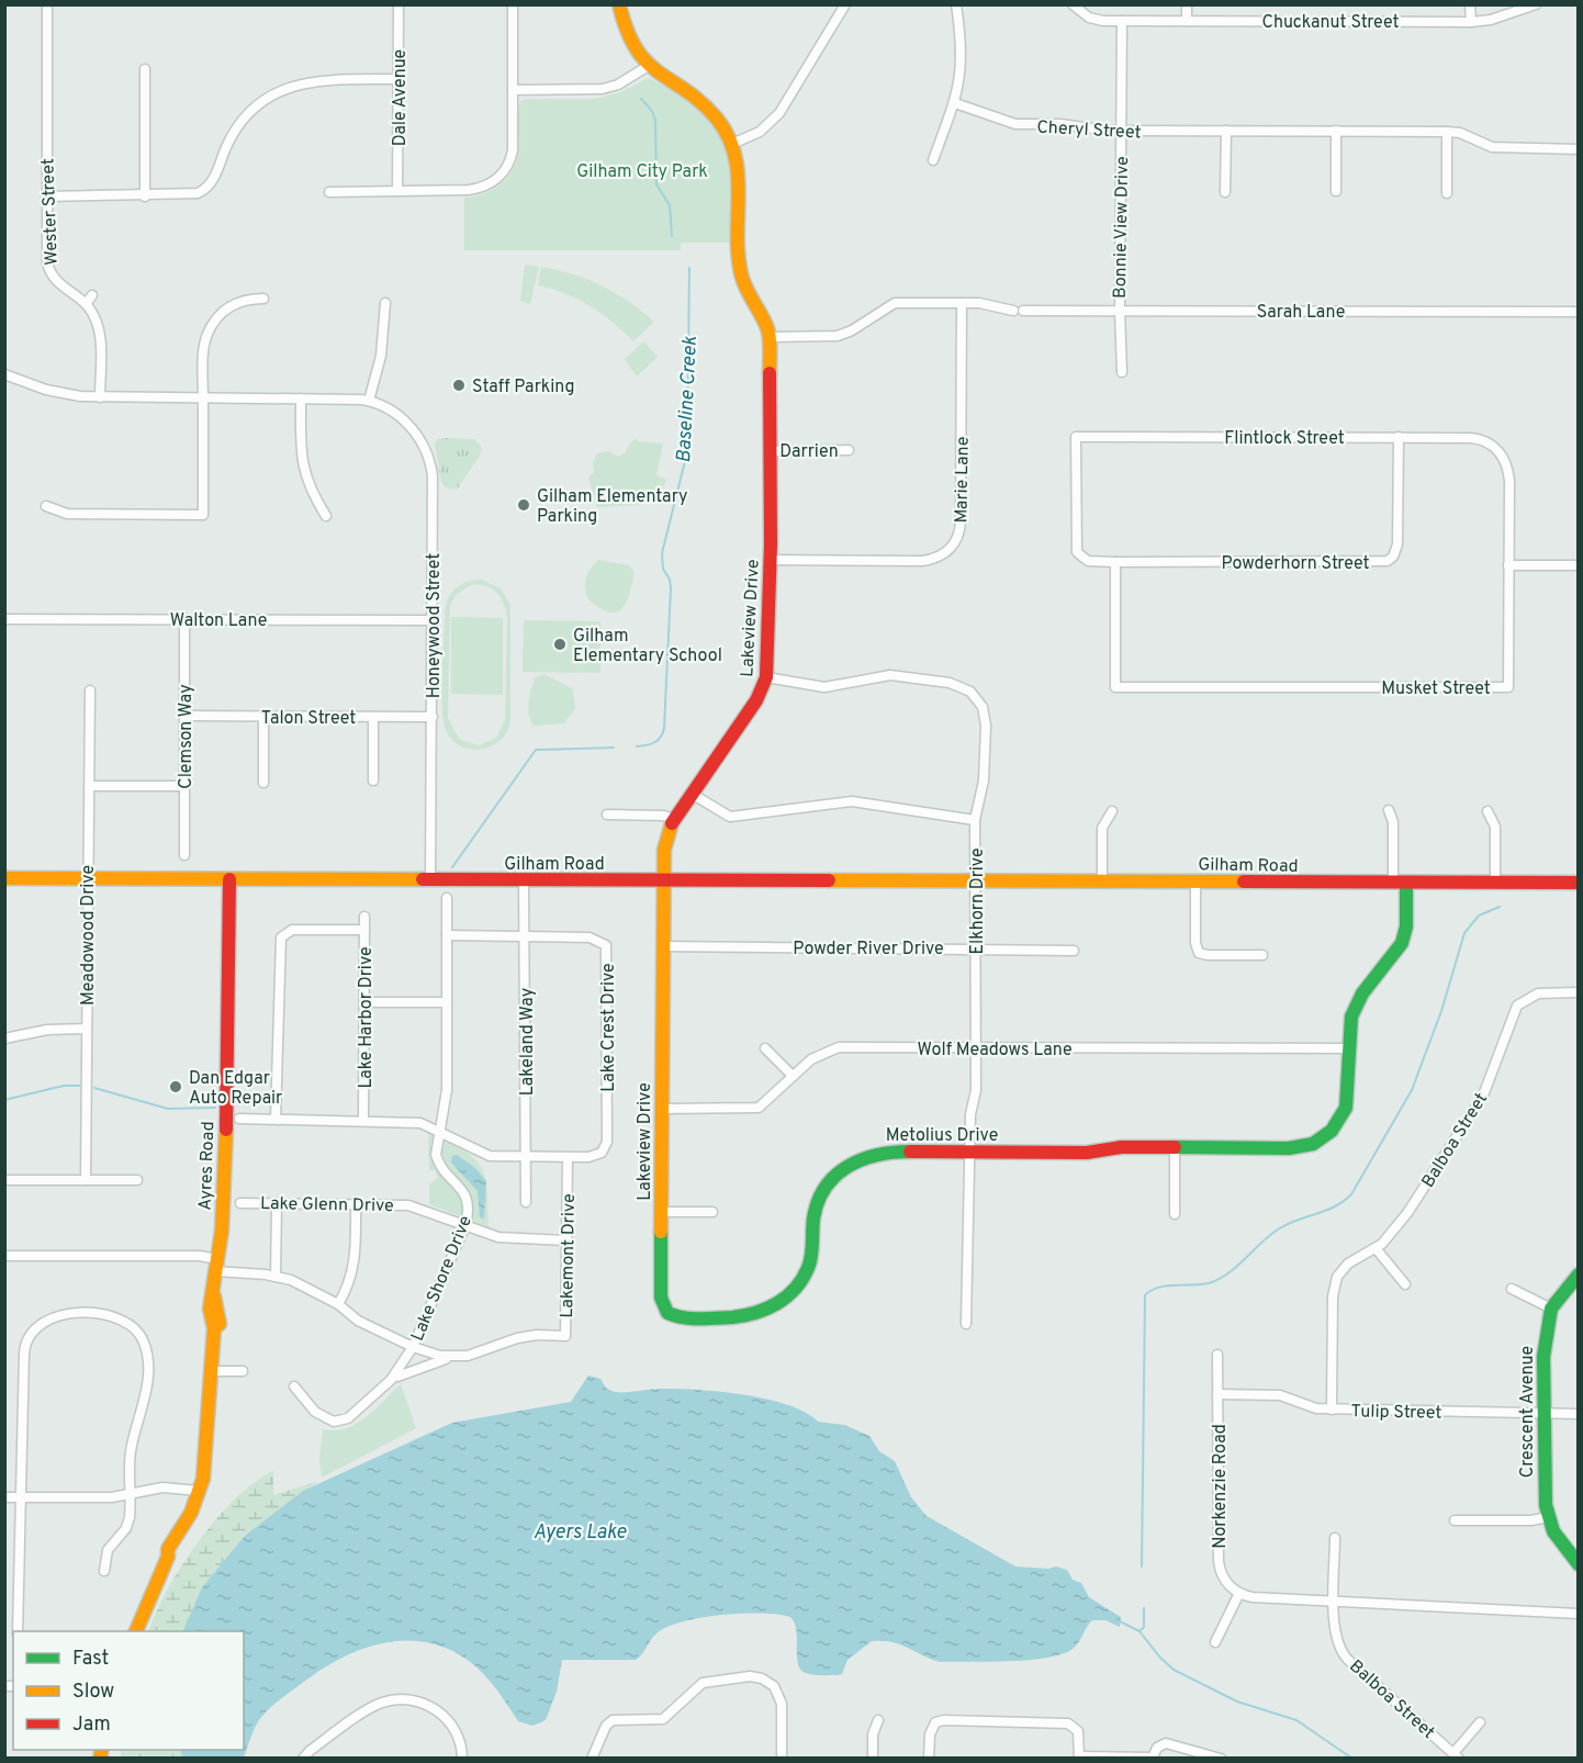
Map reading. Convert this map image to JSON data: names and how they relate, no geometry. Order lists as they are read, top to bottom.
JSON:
{
  "streets": {
    "street": [
      "Chuckanut Street",
      "Dale Avenue",
      "Cheryl Street",
      "Wester Street",
      "Bonnie View Drive",
      "Sarah Lane",
      "Flintlock Street",
      "Darrien",
      "Marie Lane",
      "Powderhorn Street",
      "Lakeview Drive",
      "Walton Lane",
      "Honeywood Street",
      "Musket Street",
      "Talon Street",
      "Clemson Way",
      "Gilham Road",
      "Elkhorn Drive",
      "Meadowood Drive",
      "Powder River Drive",
      "Lake Harbor Drive",
      "Lake Crest Drive",
      "Lakeland Way",
      "Wolf Meadows Lane",
      "Metolius Drive",
      "Balboa Street",
      "Ayres Road",
      "Lake Glenn Drive",
      "Lakemont Drive",
      "Lake Shore Drive",
      "Tulip Street",
      "Crescent Avenue",
      "Norkenzie Road"
    ]
  },
  "crossings": [
    ["Chuckanut Street", "Bonnie View Drive"],
    ["Cheryl Street", "Bonnie View Drive"],
    ["Wester Street", "Honeywood Street"],
    ["Bonnie View Drive", "Sarah Lane"],
    ["Sarah Lane", "Marie Lane"],
    ["Sarah Lane", "Lakeview Drive"],
    ["Flintlock Street", "Powderhorn Street"],
    ["Flintlock Street", "Musket Street"],
    ["Darrien", "Lakeview Drive"],
    ["Marie Lane", "Lakeview Drive"],
    ["Powderhorn Street", "Musket Street"],
    ["Lakeview Drive", "Gilham Road"],
    ["Lakeview Drive", "Elkhorn Drive"],
    ["Lakeview Drive", "Powder River Drive"],
    ["Lakeview Drive", "Wolf Meadows Lane"],
    ["Lakeview Drive", "Metolius Drive"],
    ["Walton Lane", "Honeywood Street"],
    ["Walton Lane", "Clemson Way"],
    ["Honeywood Street", "Talon Street"],
    ["Honeywood Street", "Gilham Road"],
    ["Talon Street", "Clemson Way"],
    ["Gilham Road", "Elkhorn Drive"],
    ["Gilham Road", "Meadowood Drive"],
    ["Gilham Road", "Lakeland Way"],
    ["Gilham Road", "Metolius Drive"],
    ["Gilham Road", "Ayres Road"],
    ["Elkhorn Drive", "Powder River Drive"],
    ["Elkhorn Drive", "Wolf Meadows Lane"],
    ["Elkhorn Drive", "Metolius Drive"],
    ["Lake Crest Drive", "Lakeland Way"],
    ["Lake Crest Drive", "Lakemont Drive"],
    ["Lake Crest Drive", "Lake Shore Drive"],
    ["Wolf Meadows Lane", "Metolius Drive"],
    ["Balboa Street", "Tulip Street"],
    ["Ayres Road", "Lakemont Drive"],
    ["Lake Glenn Drive", "Lakemont Drive"],
    ["Lake Glenn Drive", "Lake Shore Drive"],
    ["Lakemont Drive", "Lake Shore Drive"],
    ["Tulip Street", "Crescent Avenue"],
    ["Tulip Street", "Norkenzie Road"]
  ],
  "water": ["Baseline Creek", "Ayers Lake"],
  "parks": ["Gilham City Park"],
  "places": [
    "Staff Parking",
    "Gilham Elementary Parking",
    "Gilham Elementary School",
    "Dan Edgar Auto Repair"
  ],
  "legend": ["Fast", "Slow", "Jam"]
}
